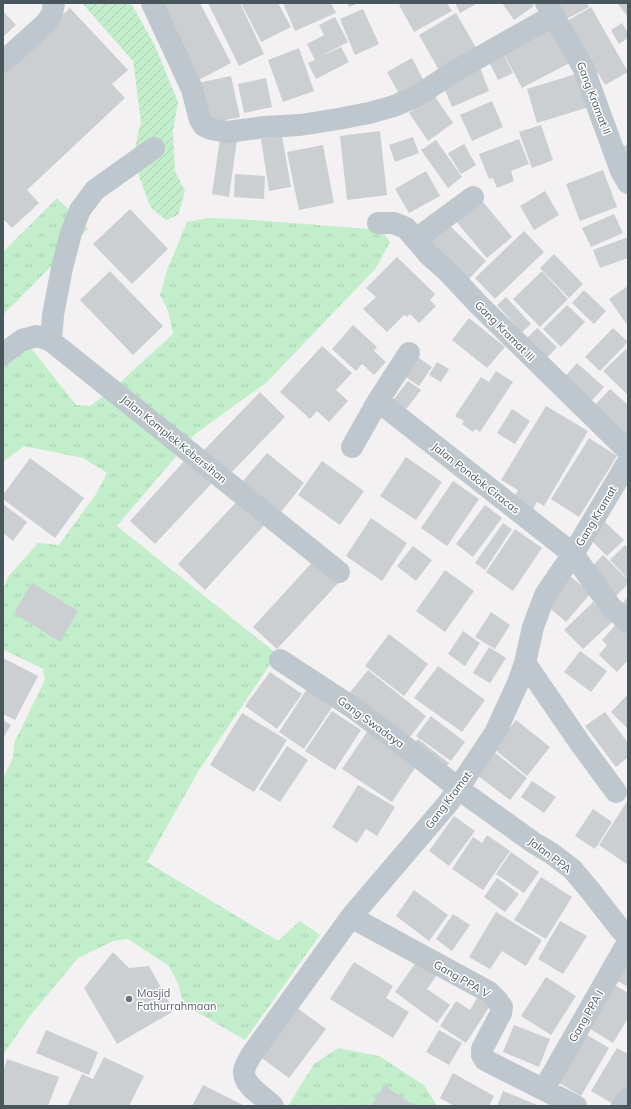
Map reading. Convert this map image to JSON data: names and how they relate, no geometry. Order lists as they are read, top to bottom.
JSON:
{
  "streets": {
    "street": [
      "Gang Kramat II",
      "Gang Kramat III",
      "Jalan Komplek Kebersihan",
      "Jalan Pondok Ciracas",
      "Gang Kramat",
      "Gang Swadaya",
      "Jalan PPA",
      "Gang PPA V",
      "Gang PPA I"
    ]
  },
  "crossings": [
    ["Jalan Pondok Ciracas", "Gang Kramat"],
    ["Gang Kramat", "Gang Swadaya"],
    ["Gang Kramat", "Jalan PPA"],
    ["Gang Kramat", "Gang PPA V"],
    ["Gang Swadaya", "Jalan PPA"],
    ["Gang PPA V", "Gang PPA I"]
  ],
  "places": ["Masjid Fathurrahmaan"]
}
